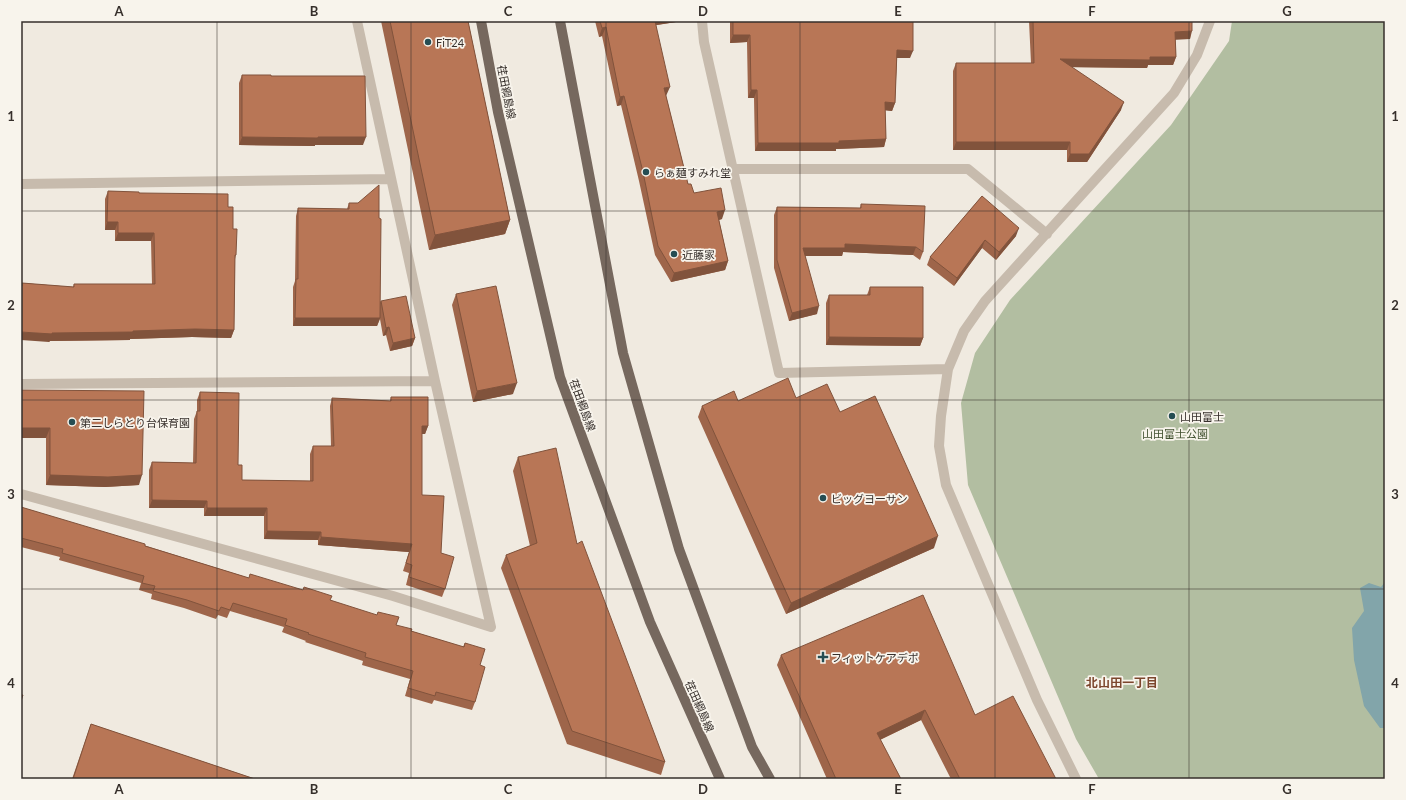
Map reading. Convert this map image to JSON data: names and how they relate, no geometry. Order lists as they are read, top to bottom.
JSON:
{
  "streets": {
    "main road": ["荏田綱島線"]
  },
  "districts": ["北山田一丁目"],
  "parks": ["山田富士公園"],
  "places": {
    "other": [
      "FiT24",
      "らぁ麺すみれ堂",
      "近藤家",
      "山田富士",
      "第二しらとり台保育園",
      "ビッグヨーサン"
    ],
    "health": ["フィットケアデポ"]
  },
  "grid": {
    "columns": [
      "A",
      "B",
      "C",
      "D",
      "E",
      "F",
      "G"
    ],
    "rows": [
      "1",
      "2",
      "3",
      "4"
    ]
  }
}
